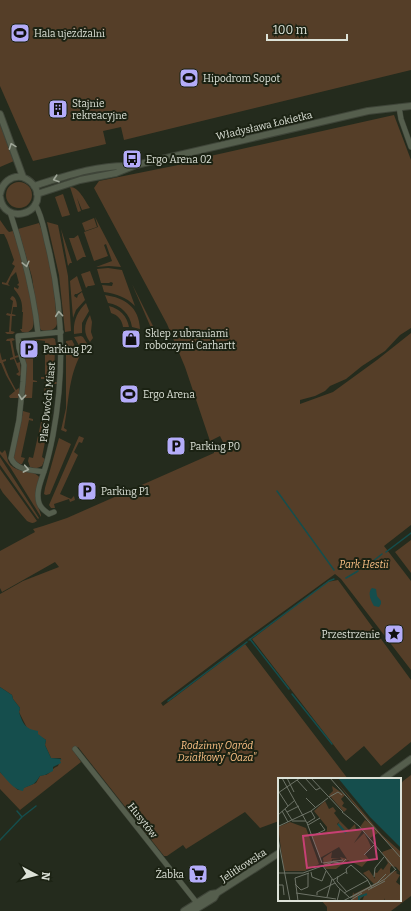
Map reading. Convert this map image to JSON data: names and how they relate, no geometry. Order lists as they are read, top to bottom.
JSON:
{
  "streets": {
    "street": [
      "Władysława Łokietka",
      "Plac Dwóch Miast",
      "Husytów",
      "Jelitkowska"
    ]
  },
  "crossings": [
    ["Władysława Łokietka", "Plac Dwóch Miast"],
    ["Husytów", "Jelitkowska"]
  ],
  "parks": ["Park Hestii", "Rodzinny Ogród Działkowy \"Oaza\""],
  "places": {
    "sports": ["Hala ujeżdżalni", "Hipodrom Sopot", "Ergo Arena"],
    "building": ["Stajnie rekreacyjne"],
    "bus stop": ["Ergo Arena 02"],
    "shop": ["Sklep z ubraniami roboczymi Carhartt"],
    "parking": ["Parking P2", "Parking P0", "Parking P1"],
    "place": ["Przestrzenie"],
    "supermarket": ["Żabka"]
  },
  "scale_bar": "100 m",
  "north": "right"
}
